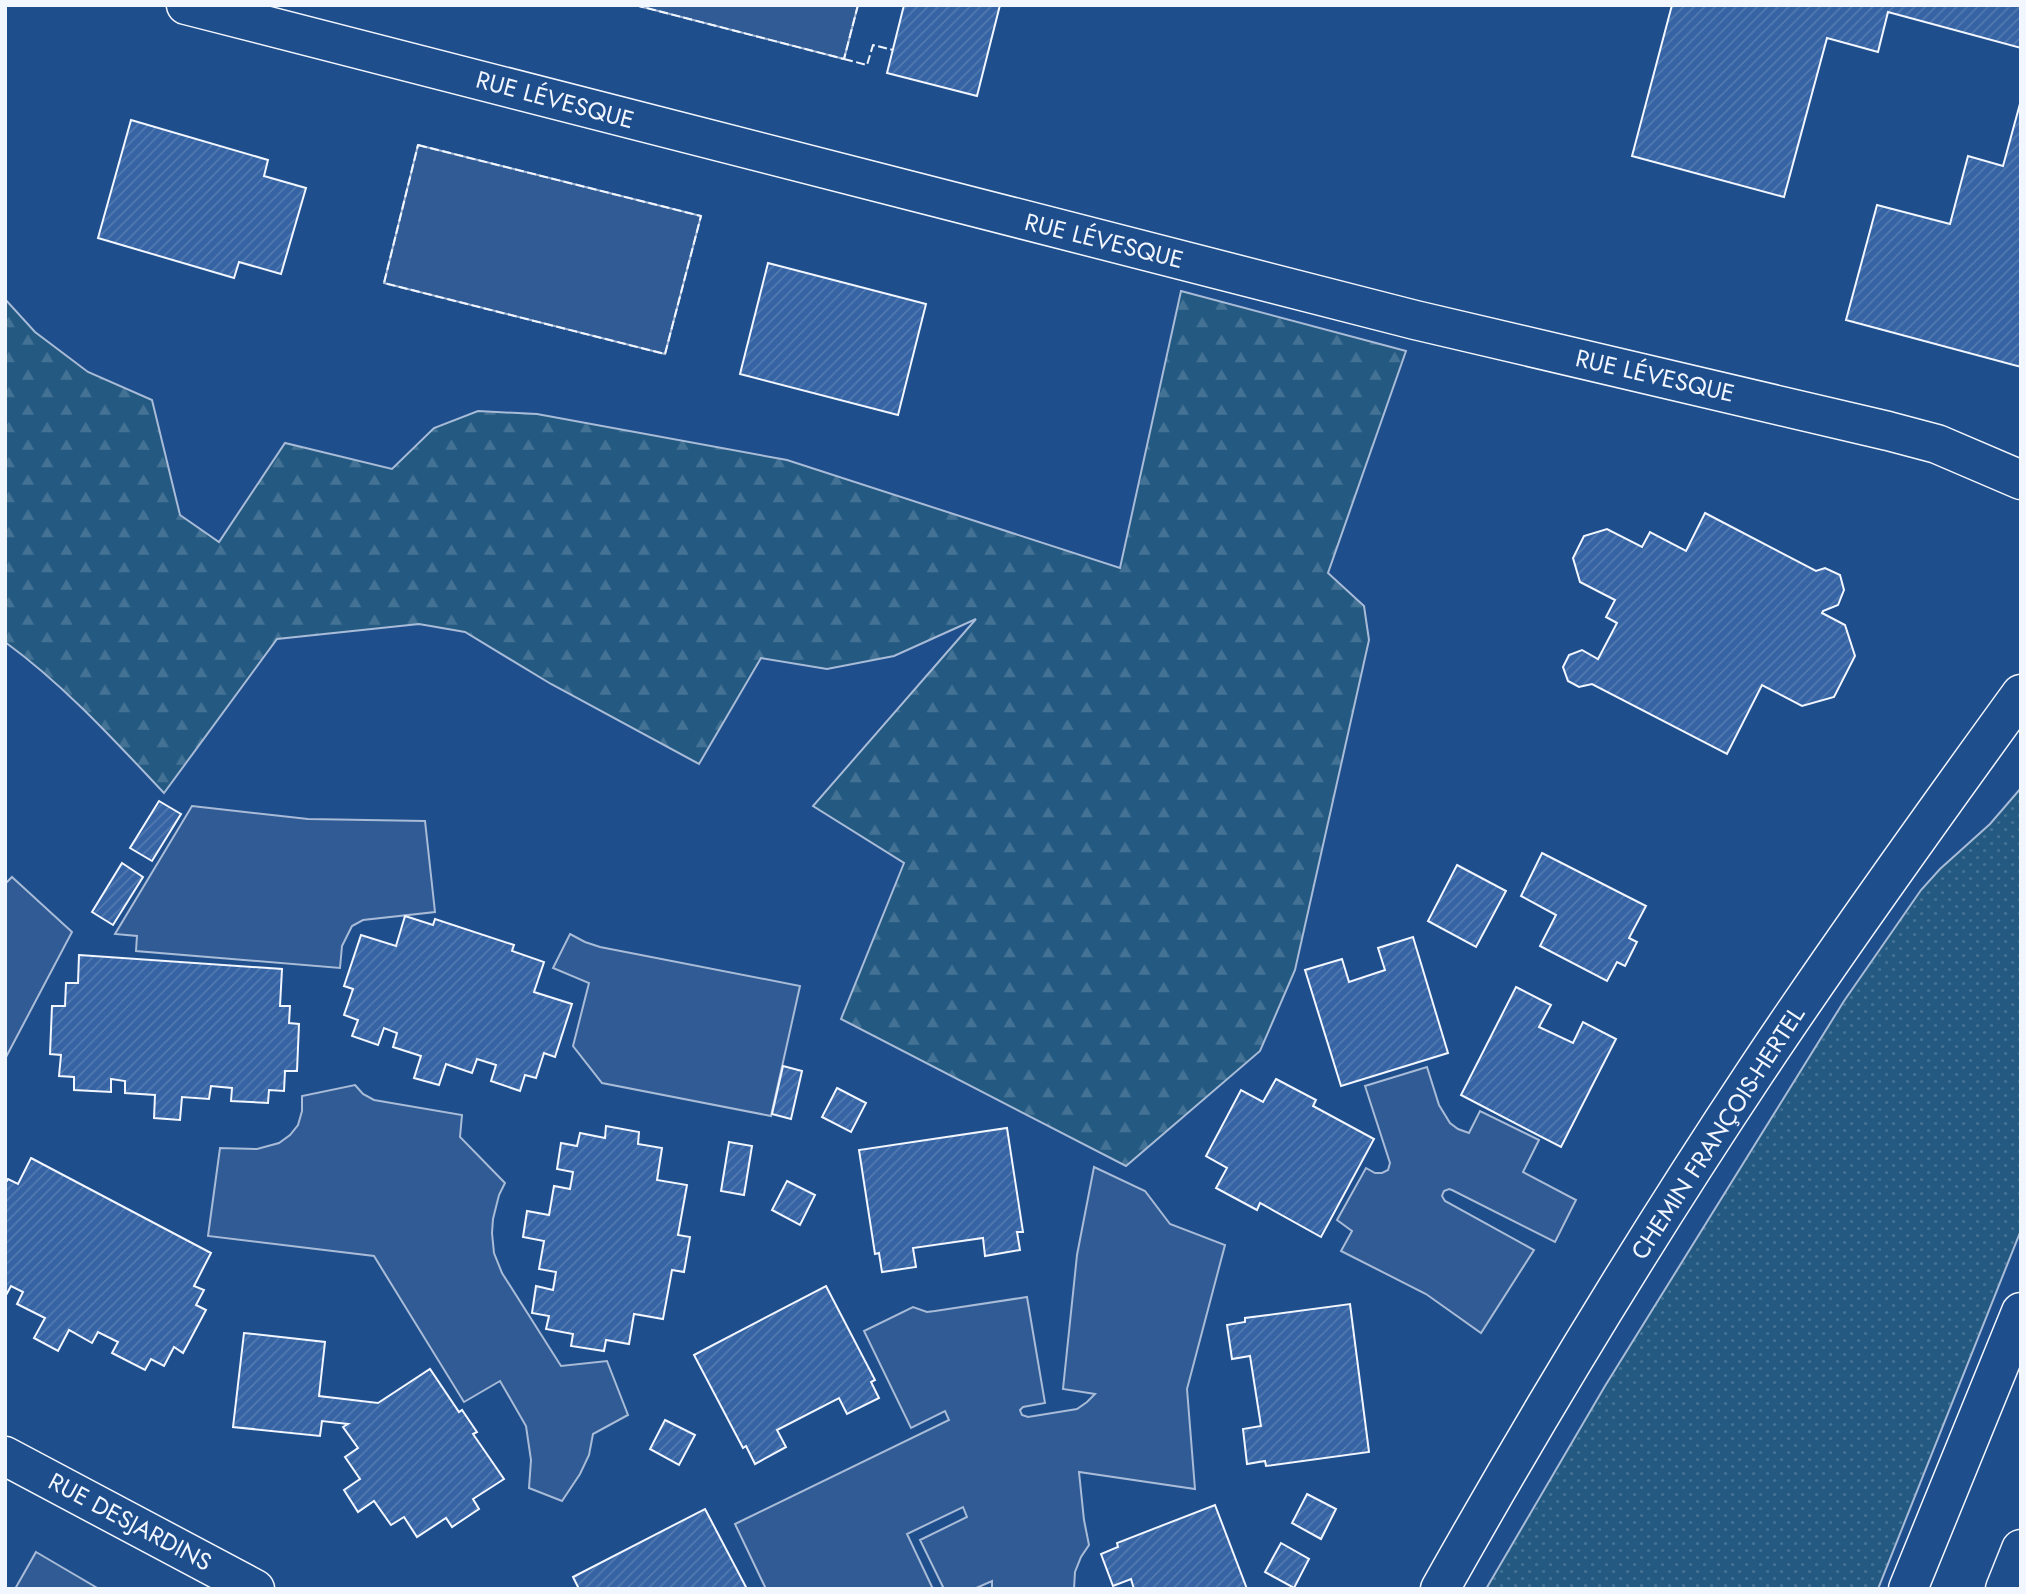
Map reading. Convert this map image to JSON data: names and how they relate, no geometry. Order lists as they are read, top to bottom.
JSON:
{
  "streets": {
    "street": ["RUE LÉVESQUE", "CHEMIN FRANÇOIS-HERTEL", "RUE DESJARDINS"]
  }
}
